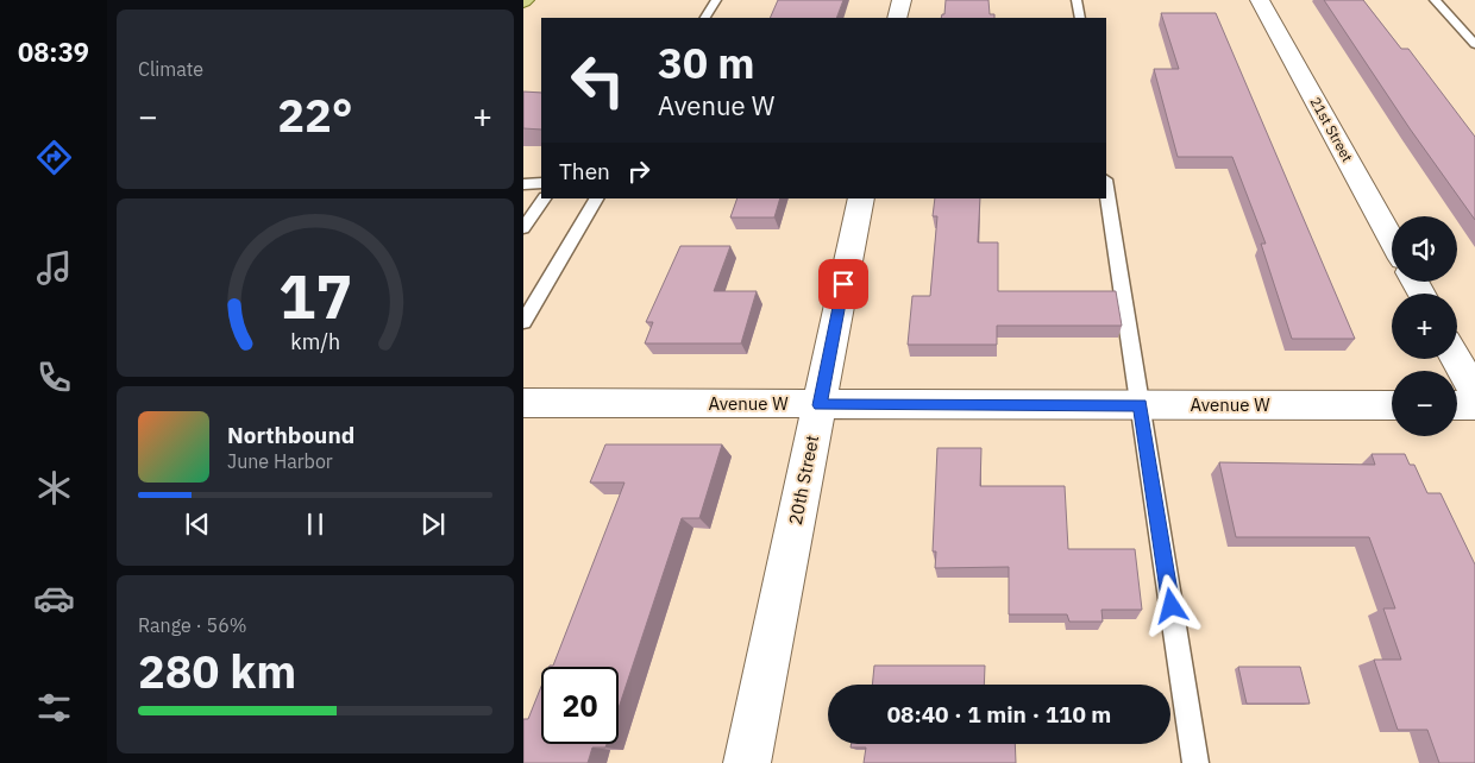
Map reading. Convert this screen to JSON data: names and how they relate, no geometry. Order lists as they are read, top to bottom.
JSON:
{
  "streets": {
    "street": ["21st Street", "Avenue W", "20th Street"]
  },
  "crossings": [
    ["Avenue W", "20th Street"]
  ],
  "page": {
    "tabs": "08:39",
    "tile": [
      "Climate",
      ["Range · 56%", "280 km"]
    ],
    "turn": ["30 m", "Avenue W"],
    "heat": ["−", "22°", "+"],
    "then": "Then",
    "map_buttons": ["+", "−"],
    "song": ["Northbound", "June Harbor"],
    "limit": "20",
    "trip": "08:40 · 1 min · 110 m",
    "gauge": ["17", "km/h"]
  }
}
